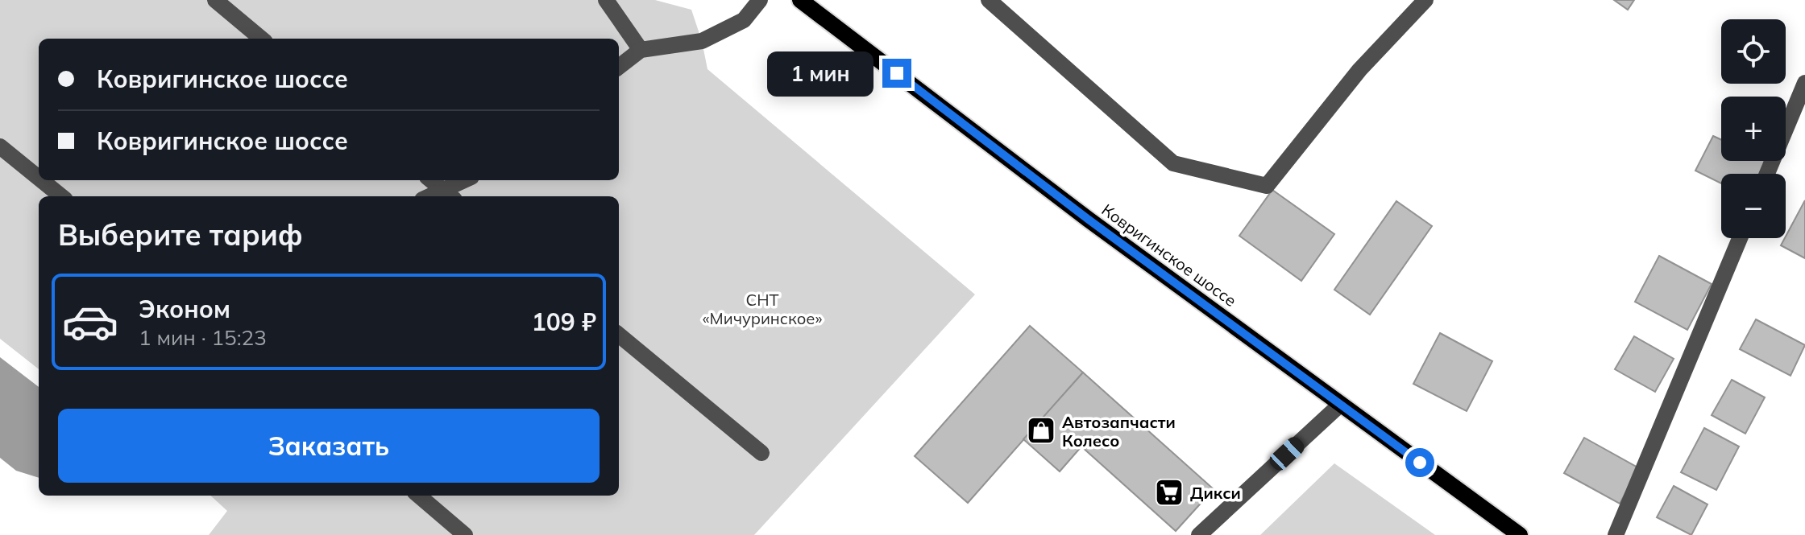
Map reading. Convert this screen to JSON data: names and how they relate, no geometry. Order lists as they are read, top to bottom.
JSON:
{
  "streets": {
    "main road": ["Ковригинское шоссе"]
  },
  "parks": ["СНТ «Мичуринское»"],
  "places": {
    "shop": ["Автозапчасти Колесо"],
    "supermarket": ["Дикси"]
  },
  "page": {
    "map_buttons": ["+", "−"],
    "banner": ["Ковригинское шоссе", "Ковригинское шоссе"],
    "bubble": "1 мин",
    "heading": "Выберите тариф",
    "list": [
      {
        "name": "Эконом",
        "note": "1 мин · 15:23",
        "value": "109 ₽"
      }
    ],
    "buttons": "Заказать"
  }
}
